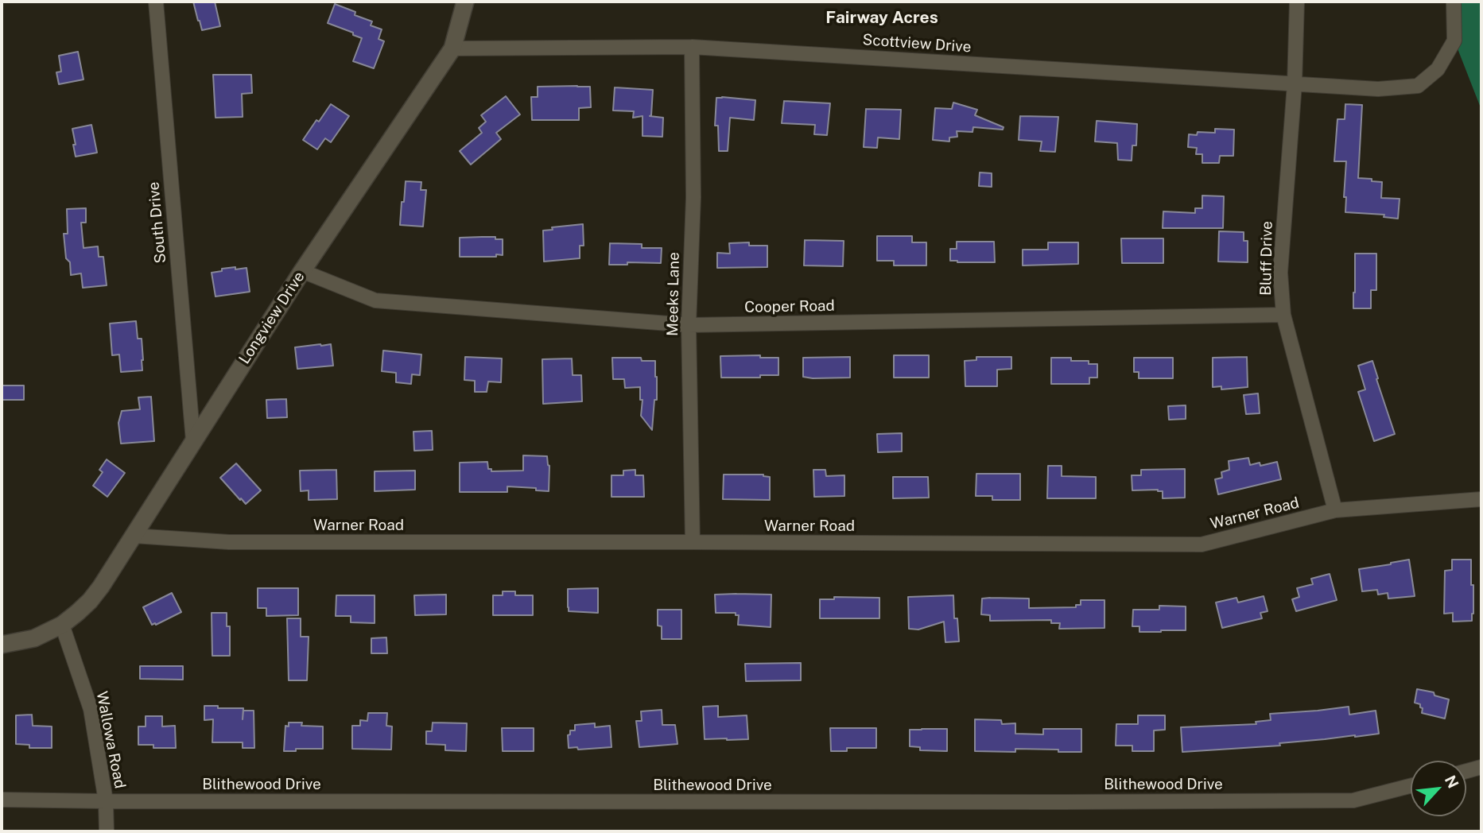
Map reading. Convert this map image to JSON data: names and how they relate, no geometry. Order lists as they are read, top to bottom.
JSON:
{
  "streets": {
    "street": [
      "Scottview Drive",
      "South Drive",
      "Bluff Drive",
      "Meeks Lane",
      "Cooper Road",
      "Longview Drive",
      "Warner Road",
      "Wallowa Road",
      "Blithewood Drive"
    ]
  },
  "crossings": [
    ["Scottview Drive", "Bluff Drive"],
    ["Scottview Drive", "Meeks Lane"],
    ["Scottview Drive", "Longview Drive"],
    ["South Drive", "Longview Drive"],
    ["Bluff Drive", "Cooper Road"],
    ["Bluff Drive", "Warner Road"],
    ["Meeks Lane", "Cooper Road"],
    ["Meeks Lane", "Warner Road"],
    ["Cooper Road", "Longview Drive"],
    ["Longview Drive", "Warner Road"],
    ["Longview Drive", "Wallowa Road"],
    ["Wallowa Road", "Blithewood Drive"]
  ],
  "districts": ["Fairway Acres"],
  "north": "top right"
}
